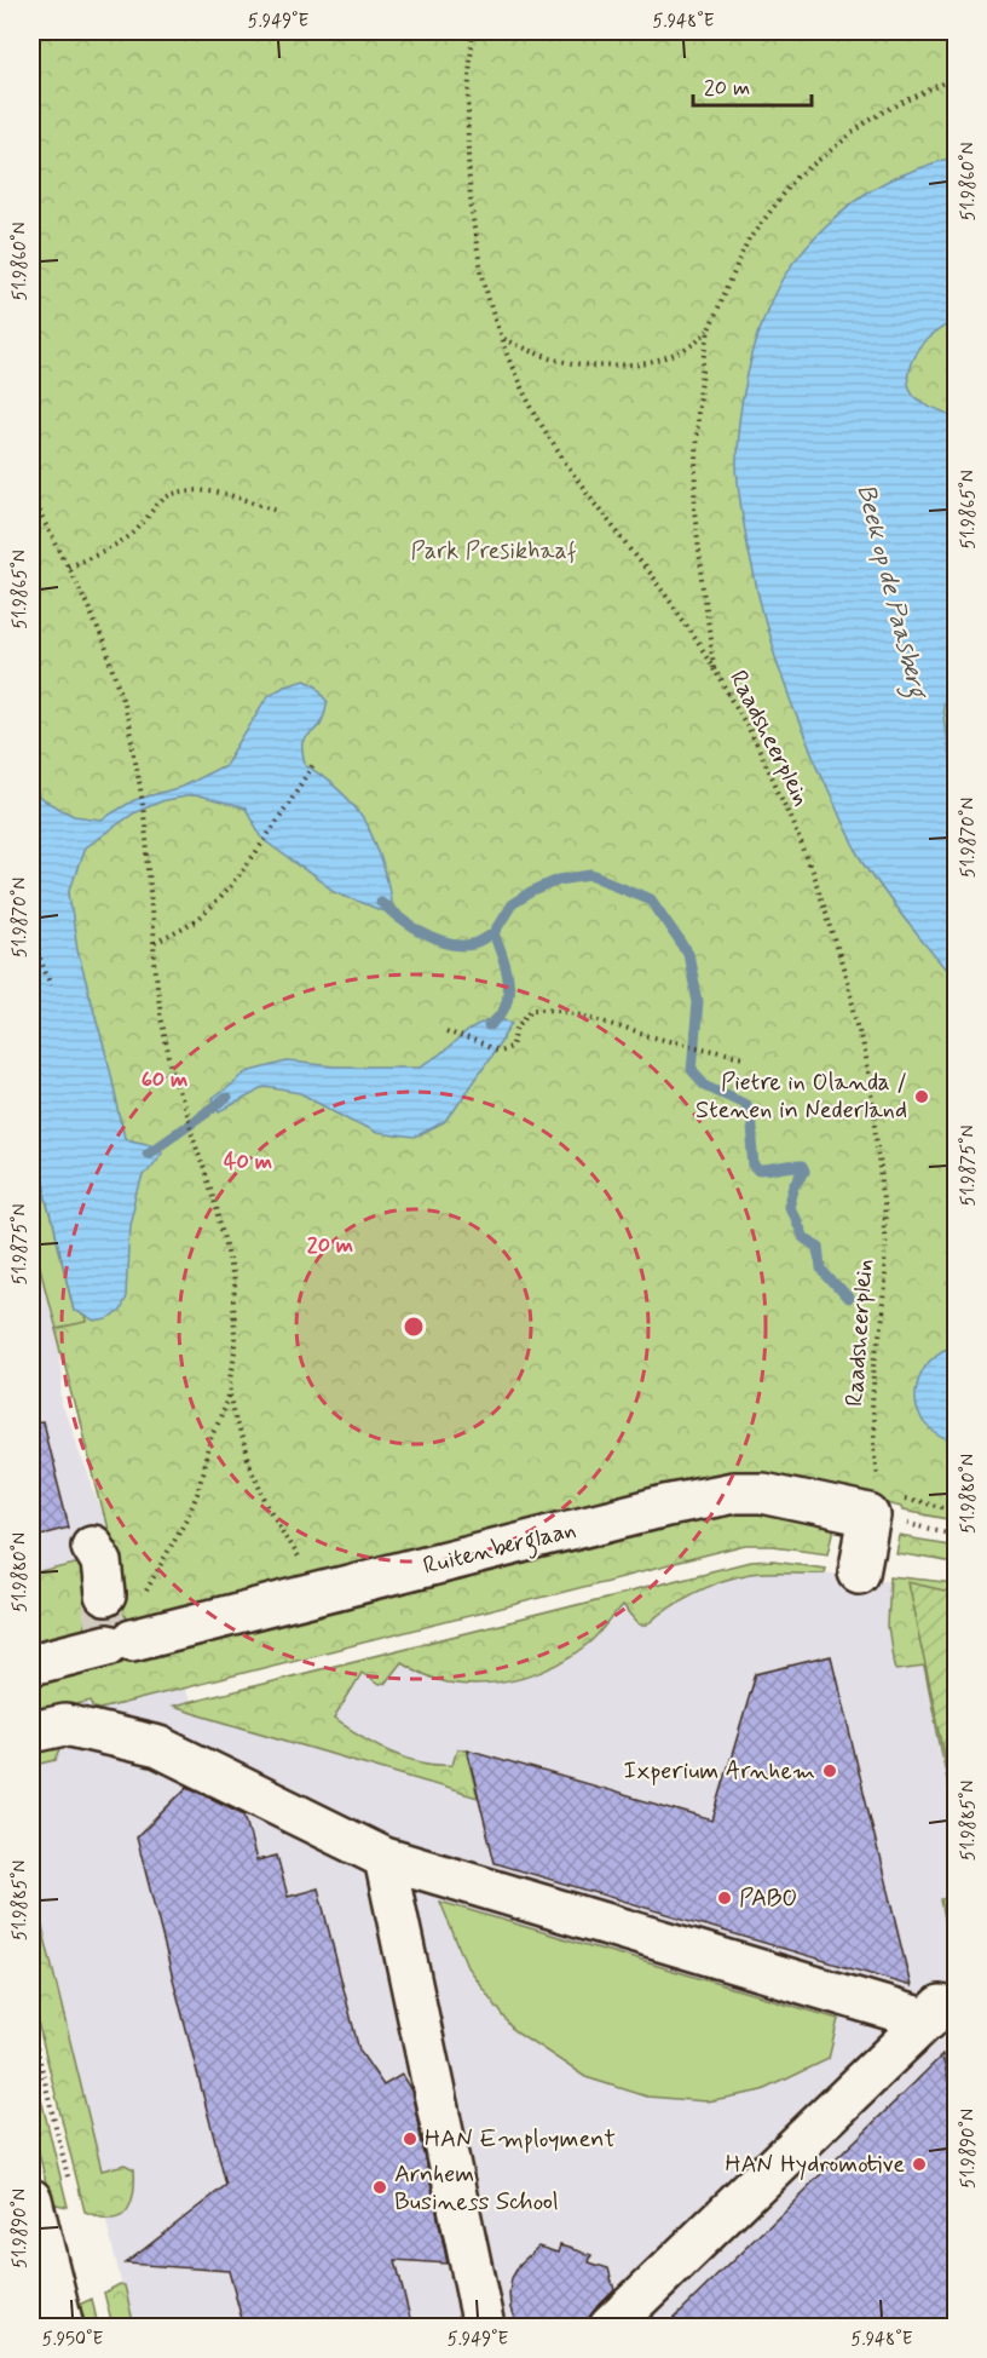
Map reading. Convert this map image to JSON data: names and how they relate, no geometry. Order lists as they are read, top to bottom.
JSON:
{
  "streets": {
    "street": ["Ruitenberglaan"],
    "path": ["Raadsheerplein"]
  },
  "crossings": [
    ["Raadsheerplein", "Ruitenberglaan"]
  ],
  "water": ["Beek op de Paasberg"],
  "parks": ["Park Presikhaaf"],
  "places": [
    "Pietre in Olanda / Stenen in Nederland",
    "Ixperium Arnhem",
    "PABO",
    "HAN Employment",
    "HAN Hydromotive",
    "Arnhem Business School"
  ],
  "scale_bar": "20 m",
  "coordinates": [
    "5.949°E",
    "5.948°E",
    "51.9860°N",
    "51.9865°N",
    "51.9870°N",
    "51.9875°N",
    "51.9880°N",
    "51.9885°N",
    "51.9890°N",
    "5.950°E"
  ],
  "rings": ["60 m", "40 m", "20 m"]
}
